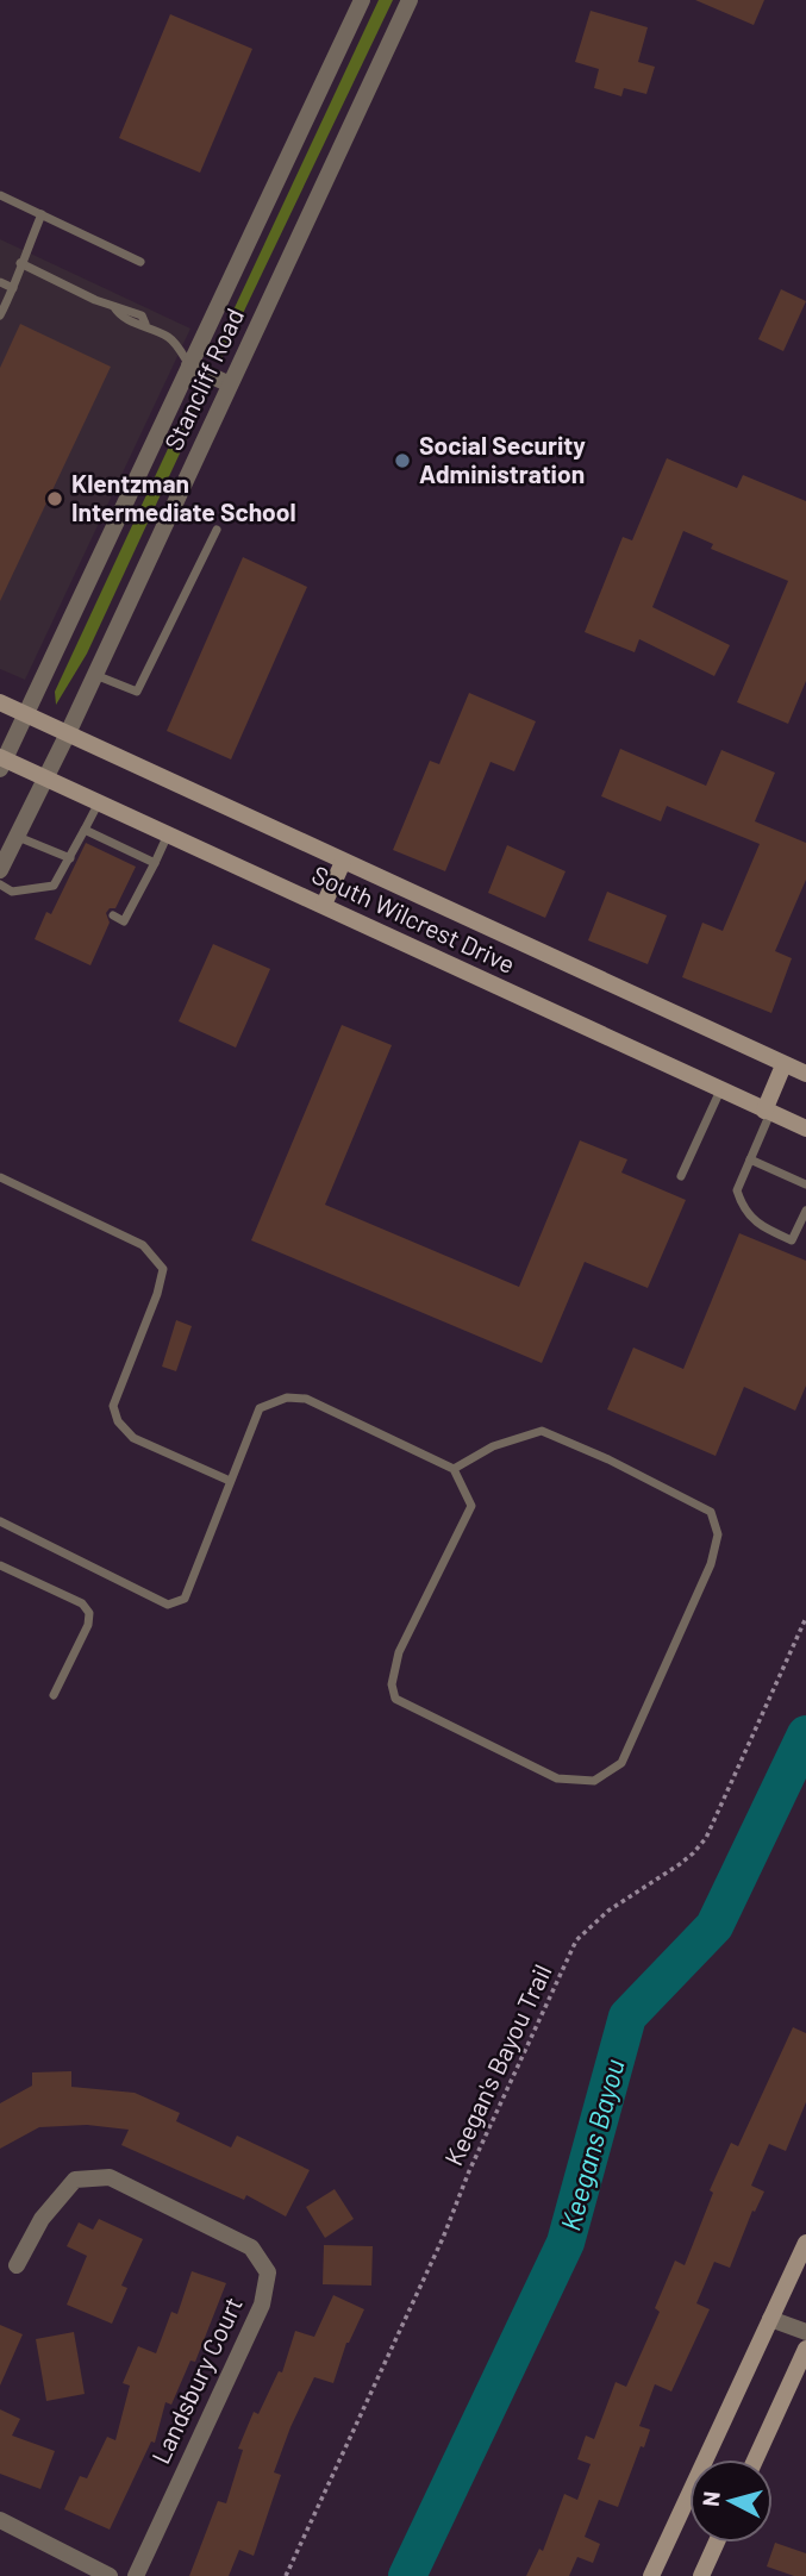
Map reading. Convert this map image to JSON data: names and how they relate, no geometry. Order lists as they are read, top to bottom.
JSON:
{
  "streets": {
    "main road": ["South Wilcrest Drive"],
    "street": ["Stancliff Road", "Landsbury Court"],
    "path": ["Keegan's Bayou Trail"]
  },
  "crossings": [
    ["Stancliff Road", "South Wilcrest Drive"]
  ],
  "water": ["Keegans Bayou"],
  "places": ["Social Security Administration", "Klentzman Intermediate School"],
  "north": "left"
}
